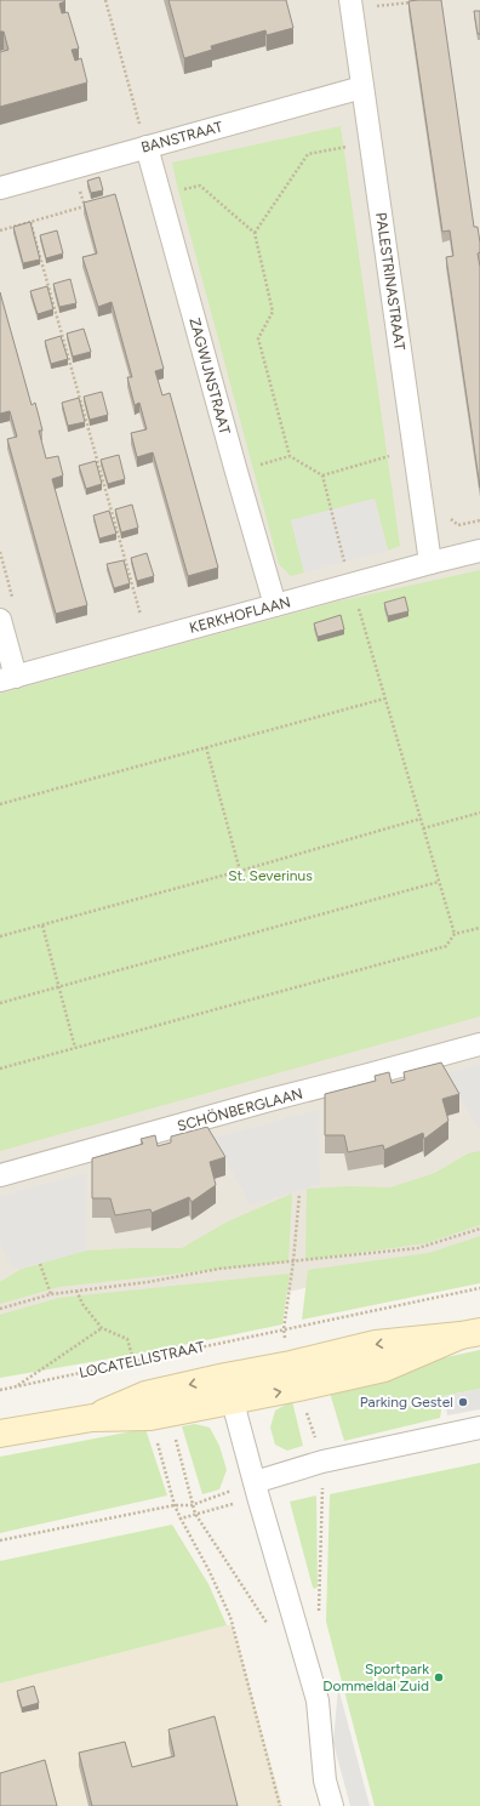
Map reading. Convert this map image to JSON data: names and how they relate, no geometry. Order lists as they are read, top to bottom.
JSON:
{
  "streets": {
    "street": [
      "BANSTRAAT",
      "PALESTRINASTRAAT",
      "ZAGWIJNSTRAAT",
      "KERKHOFLAAN",
      "SCHÖNBERGLAAN"
    ],
    "path": ["LOCATELLISTRAAT"]
  },
  "crossings": [
    ["BANSTRAAT", "PALESTRINASTRAAT"],
    ["BANSTRAAT", "ZAGWIJNSTRAAT"],
    ["PALESTRINASTRAAT", "KERKHOFLAAN"],
    ["ZAGWIJNSTRAAT", "KERKHOFLAAN"]
  ],
  "parks": ["St. Severinus"],
  "places": ["Parking Gestel", "Sportpark Dommeldal Zuid"]
}
